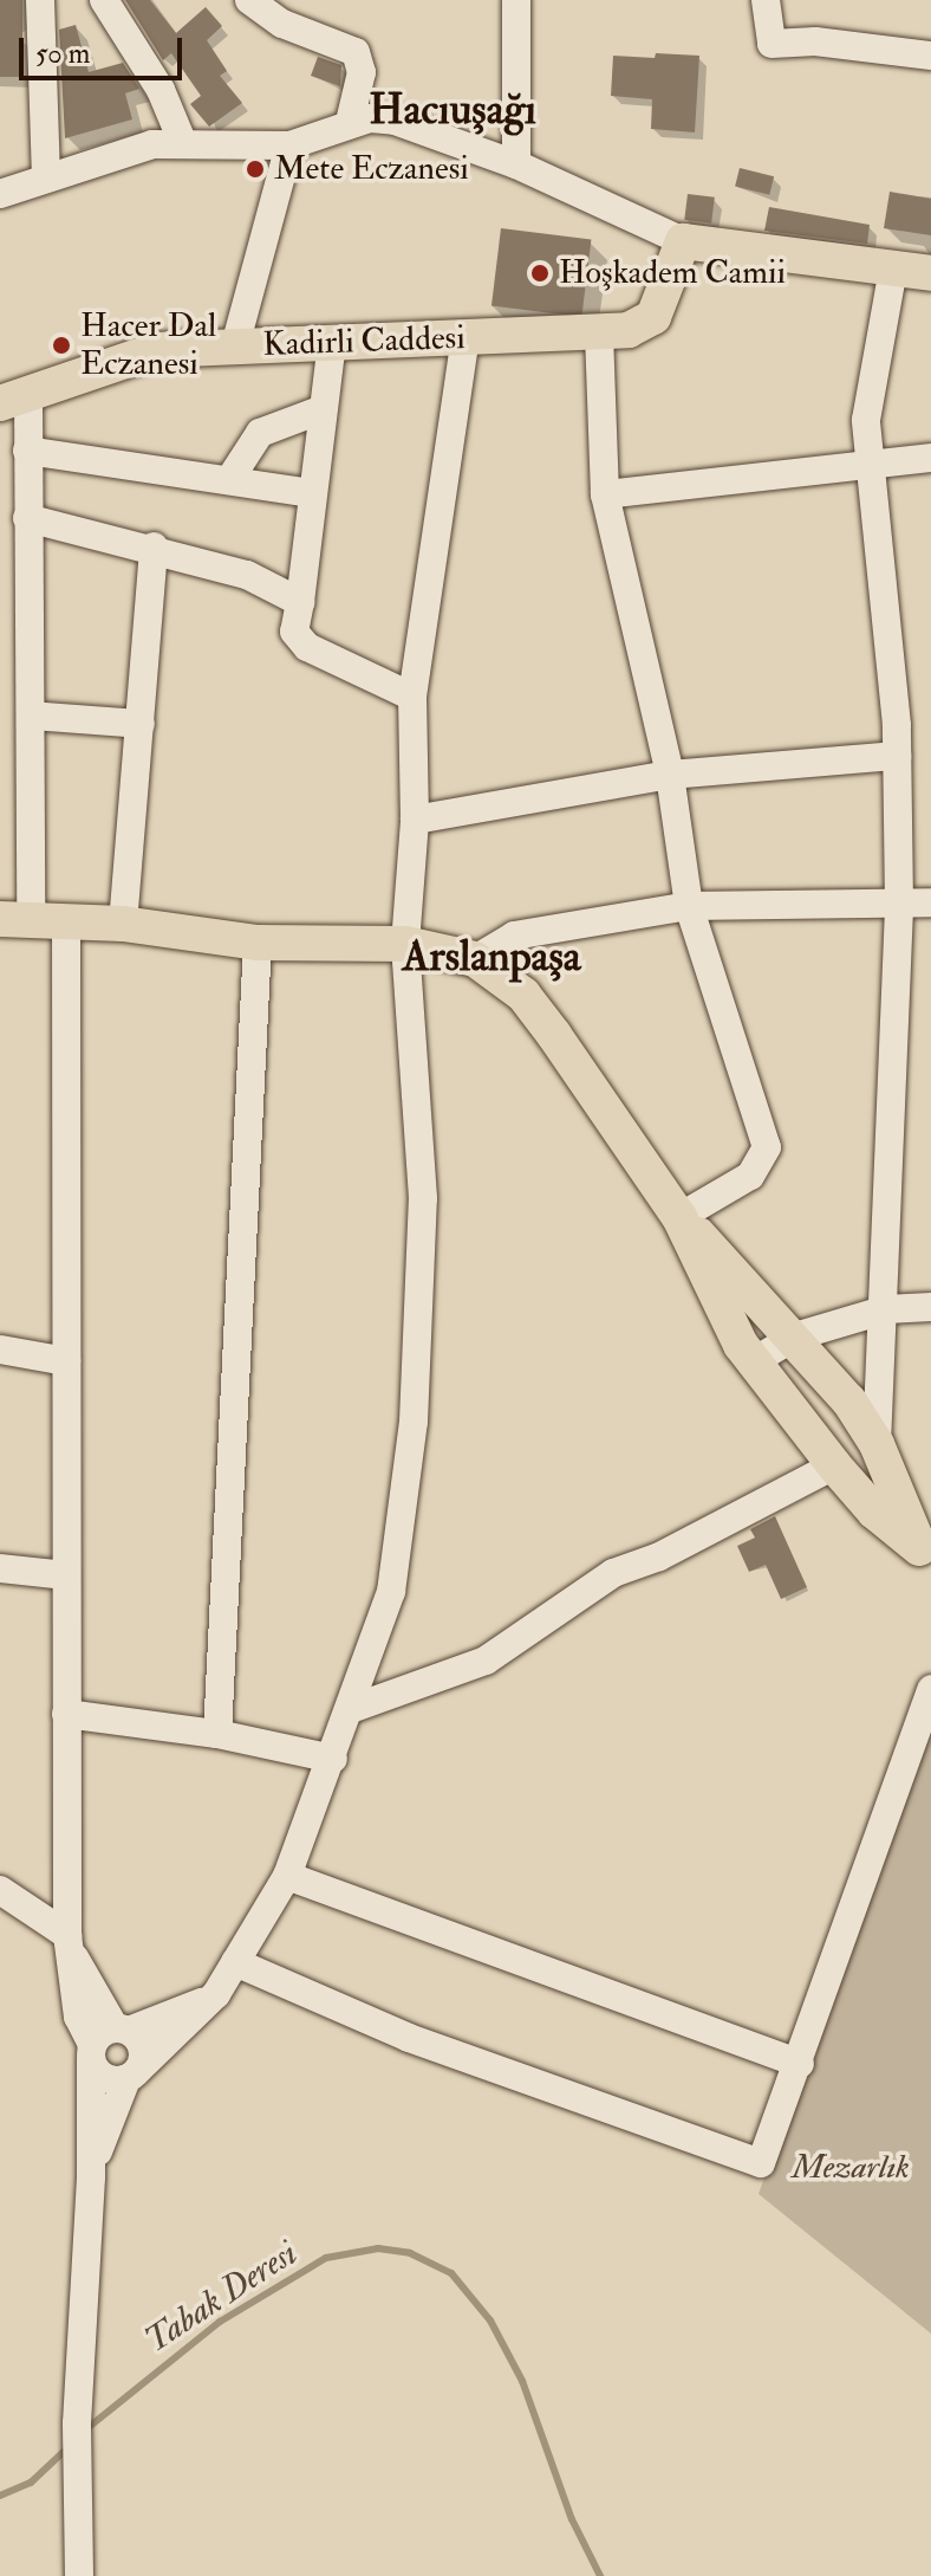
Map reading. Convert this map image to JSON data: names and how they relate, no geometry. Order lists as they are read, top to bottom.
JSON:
{
  "streets": {
    "main road": ["Kadirli Caddesi"]
  },
  "districts": ["Hacıuşağı", "Arslanpaşa"],
  "water": ["Tabak Deresi"],
  "parks": ["Mezarlık"],
  "places": ["Mete Eczanesi", "Hoşkadem Camii", "Hacer Dal Eczanesi"],
  "scale_bar": "50 m"
}
